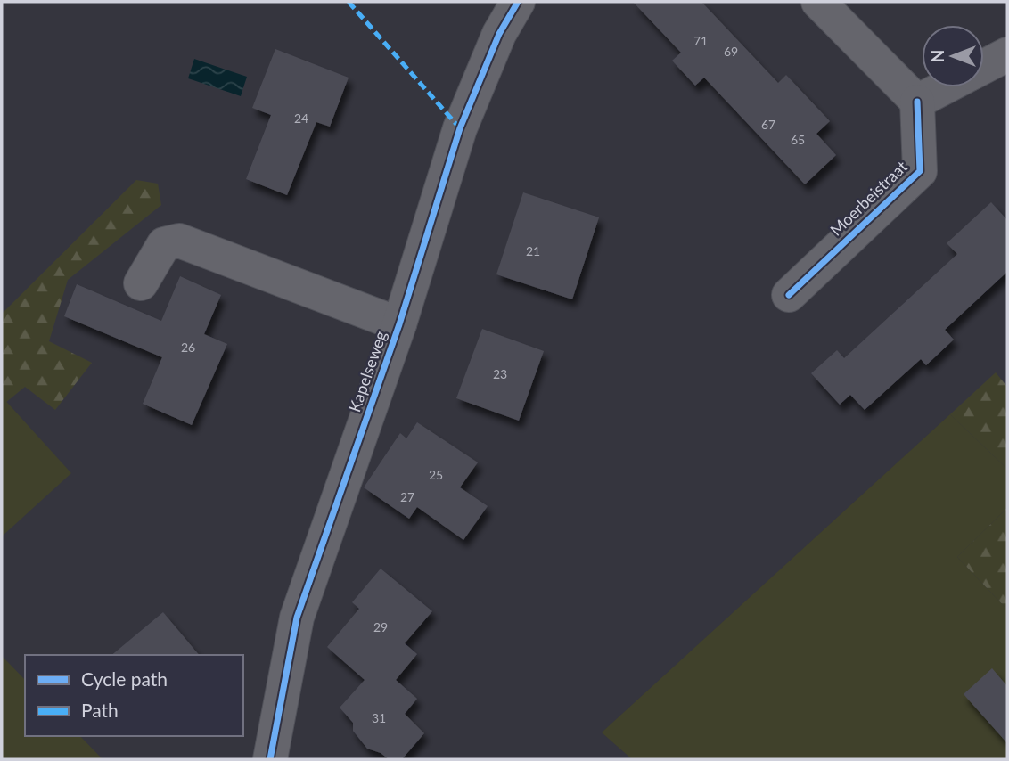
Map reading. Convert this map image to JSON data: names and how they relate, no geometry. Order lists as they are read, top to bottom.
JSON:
{
  "streets": {
    "street": ["Moerbeistraat", "Kapelseweg"]
  },
  "house_numbers": [
    "71",
    "69",
    "24",
    "67",
    "65",
    "21",
    "26",
    "23",
    "25",
    "27",
    "29",
    "31"
  ],
  "legend": ["Cycle path", "Path"],
  "north": "left"
}
